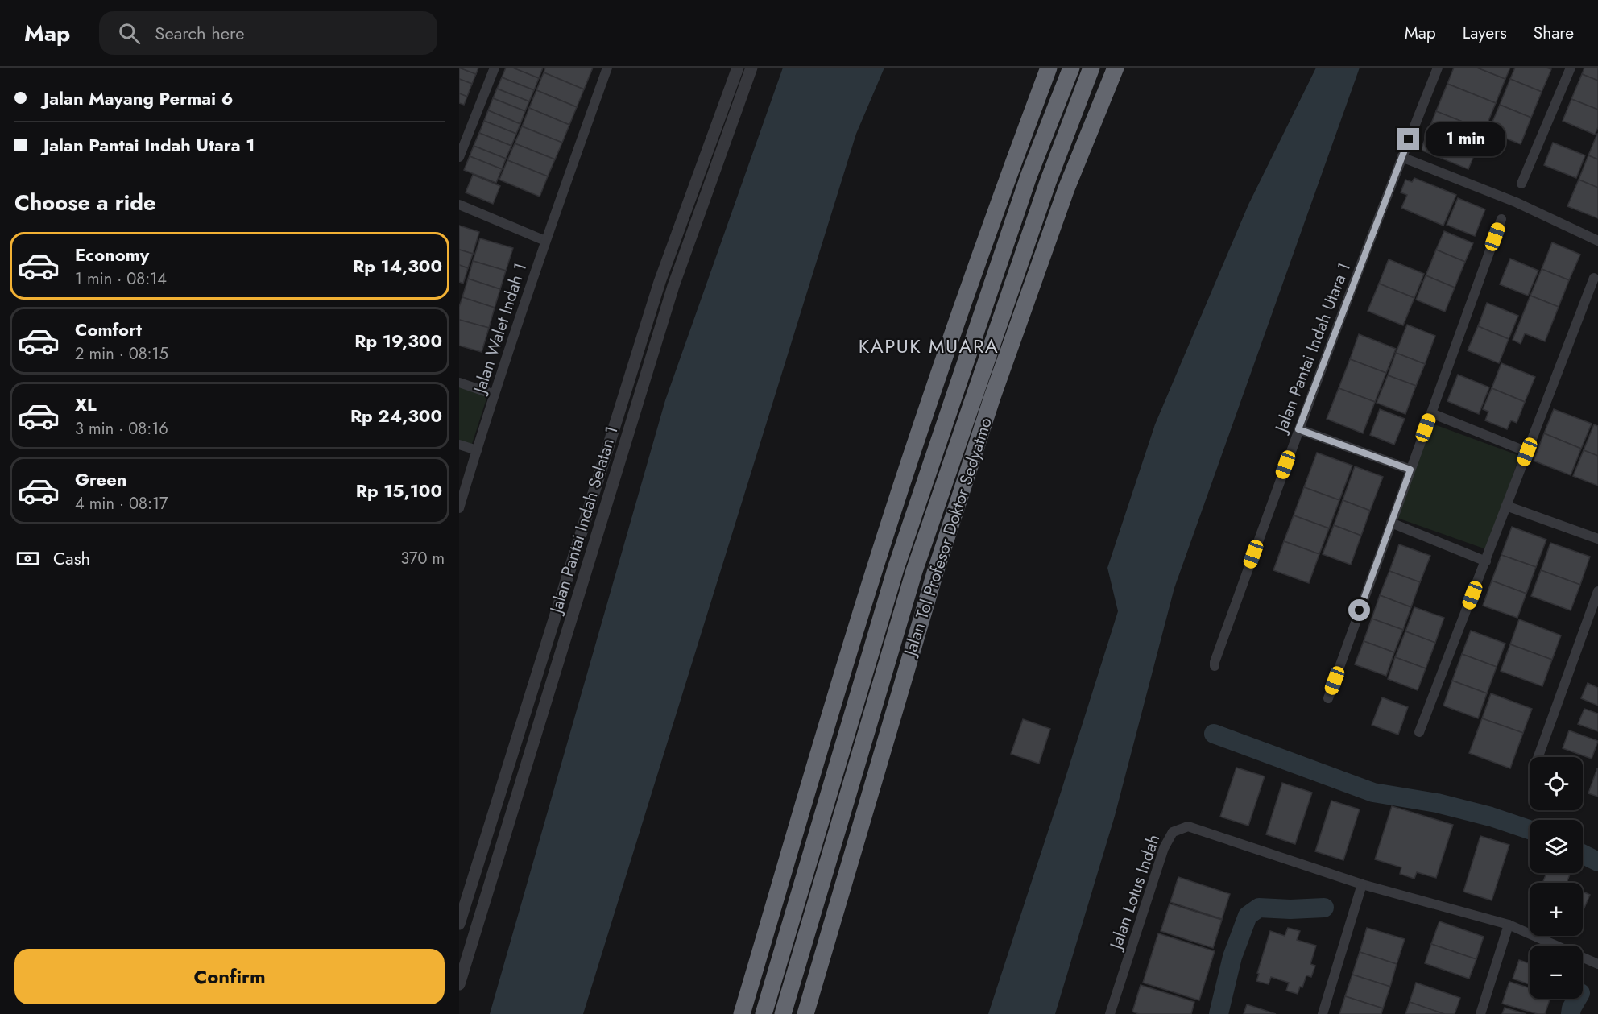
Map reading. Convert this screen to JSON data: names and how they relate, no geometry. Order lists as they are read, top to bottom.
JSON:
{
  "streets": {
    "highway": ["Jalan Tol Profesor Doktor Sedyatmo"],
    "street": [
      "Jalan Walet Indah 1",
      "Jalan Pantai Indah Utara 1",
      "Jalan Pantai Indah Selatan 1",
      "Jalan Lotus Indah"
    ]
  },
  "districts": ["KAPUK MUARA"],
  "page": {
    "header": "Map",
    "search": "Search here",
    "nav": ["Map", "Layers", "Share"],
    "banner": ["Jalan Mayang Permai 6", "Jalan Pantai Indah Utara 1"],
    "bubble": "1 min",
    "heading": "Choose a ride",
    "list": [
      {
        "name": "Economy",
        "note": "1 min · 08:14",
        "value": "Rp 14,300"
      },
      {
        "name": "Comfort",
        "note": "2 min · 08:15",
        "value": "Rp 19,300"
      },
      {
        "name": "XL",
        "note": "3 min · 08:16",
        "value": "Rp 24,300"
      },
      {
        "name": "Green",
        "note": "4 min · 08:17",
        "value": "Rp 15,100"
      }
    ],
    "pay": ["Cash", "370 m"],
    "map_buttons": ["+", "−"],
    "buttons": "Confirm"
  }
}
